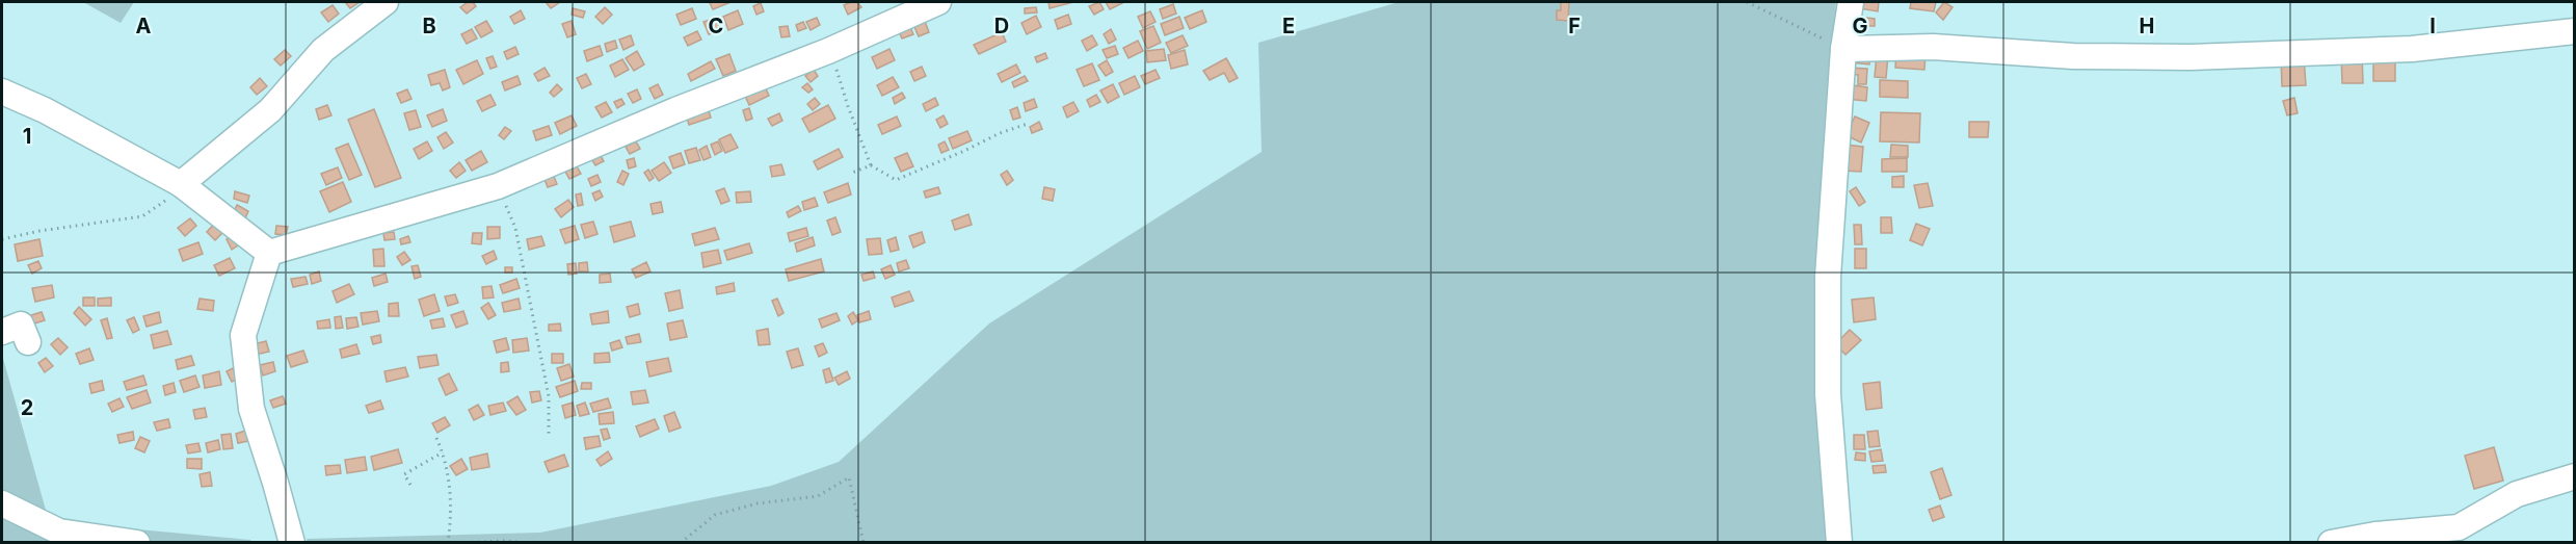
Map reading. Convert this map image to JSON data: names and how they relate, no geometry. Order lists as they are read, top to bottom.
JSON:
{
  "grid": {
    "columns": [
      "A",
      "B",
      "C",
      "D",
      "E",
      "F",
      "G",
      "H",
      "I"
    ],
    "rows": ["1", "2"]
  }
}
